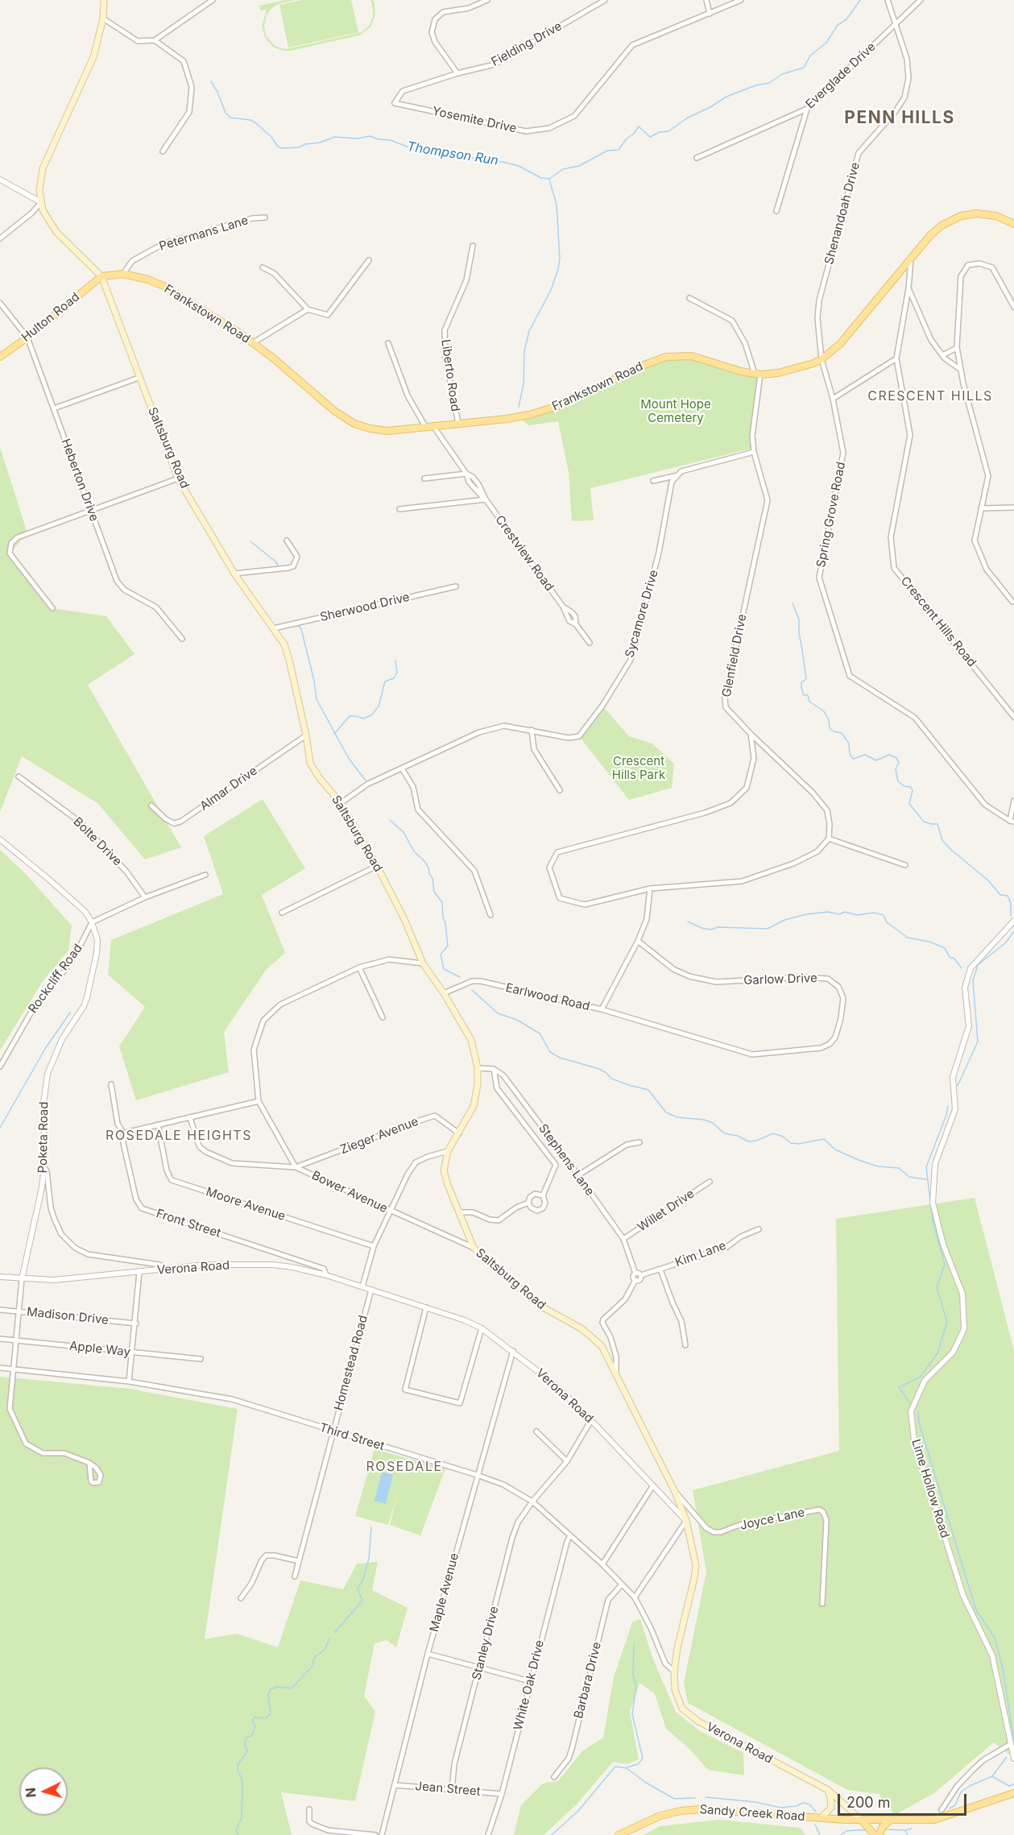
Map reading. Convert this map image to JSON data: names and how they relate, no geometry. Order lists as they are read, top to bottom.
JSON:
{
  "streets": {
    "main road": [
      "Frankstown Road",
      "Hulton Road",
      "Saltsburg Road",
      "Verona Road",
      "Sandy Creek Road"
    ],
    "street": [
      "Fielding Drive",
      "Everglade Drive",
      "Yosemite Drive",
      "Shenandoah Drive",
      "Petermans Lane",
      "Liberto Road",
      "Heberton Drive",
      "Spring Grove Road",
      "Crestview Road",
      "Sherwood Drive",
      "Sycamore Drive",
      "Crescent Hills Road",
      "Glenfield Drive",
      "Almar Drive",
      "Bolte Drive",
      "Rockcliff Road",
      "Garlow Drive",
      "Earlwood Road",
      "Zieger Avenue",
      "Poketa Road",
      "Stephens Lane",
      "Bower Avenue",
      "Moore Avenue",
      "Willet Drive",
      "Front Street",
      "Kim Lane",
      "Madison Drive",
      "Apple Way",
      "Homestead Road",
      "Third Street",
      "Lime Hollow Road",
      "Joyce Lane",
      "Maple Avenue",
      "Stanley Drive",
      "Barbara Drive",
      "White Oak Drive",
      "Jean Street"
    ]
  },
  "crossings": [
    ["Fielding Drive", "Yosemite Drive"],
    ["Everglade Drive", "Shenandoah Drive"],
    ["Shenandoah Drive", "Frankstown Road"],
    ["Shenandoah Drive", "Spring Grove Road"],
    ["Petermans Lane", "Frankstown Road"],
    ["Frankstown Road", "Hulton Road"],
    ["Frankstown Road", "Liberto Road"],
    ["Frankstown Road", "Saltsburg Road"],
    ["Frankstown Road", "Spring Grove Road"],
    ["Frankstown Road", "Crestview Road"],
    ["Frankstown Road", "Crescent Hills Road"],
    ["Frankstown Road", "Glenfield Drive"],
    ["Hulton Road", "Saltsburg Road"],
    ["Hulton Road", "Heberton Drive"],
    ["Saltsburg Road", "Sherwood Drive"],
    ["Saltsburg Road", "Sycamore Drive"],
    ["Saltsburg Road", "Almar Drive"],
    ["Saltsburg Road", "Earlwood Road"],
    ["Saltsburg Road", "Zieger Avenue"],
    ["Saltsburg Road", "Bower Avenue"],
    ["Saltsburg Road", "Verona Road"],
    ["Saltsburg Road", "Joyce Lane"],
    ["Rockcliff Road", "Poketa Road"],
    ["Garlow Drive", "Earlwood Road"],
    ["Zieger Avenue", "Bower Avenue"],
    ["Poketa Road", "Verona Road"],
    ["Poketa Road", "Madison Drive"],
    ["Poketa Road", "Apple Way"],
    ["Poketa Road", "Third Street"],
    ["Stephens Lane", "Willet Drive"],
    ["Stephens Lane", "Kim Lane"],
    ["Front Street", "Verona Road"],
    ["Verona Road", "Homestead Road"],
    ["Verona Road", "Third Street"],
    ["Verona Road", "Maple Avenue"],
    ["Verona Road", "Stanley Drive"],
    ["Verona Road", "Sandy Creek Road"],
    ["Homestead Road", "Third Street"],
    ["Third Street", "Maple Avenue"],
    ["Third Street", "Stanley Drive"],
    ["Third Street", "Barbara Drive"],
    ["Third Street", "White Oak Drive"],
    ["Maple Avenue", "Jean Street"],
    ["Stanley Drive", "Jean Street"],
    ["White Oak Drive", "Jean Street"]
  ],
  "districts": [
    "PENN HILLS",
    "CRESCENT HILLS",
    "ROSEDALE HEIGHTS",
    "ROSEDALE"
  ],
  "water": ["Thompson Run"],
  "parks": ["Mount Hope Cemetery", "Crescent Hills Park"],
  "scale_bar": "200 m",
  "north": "left"
}
